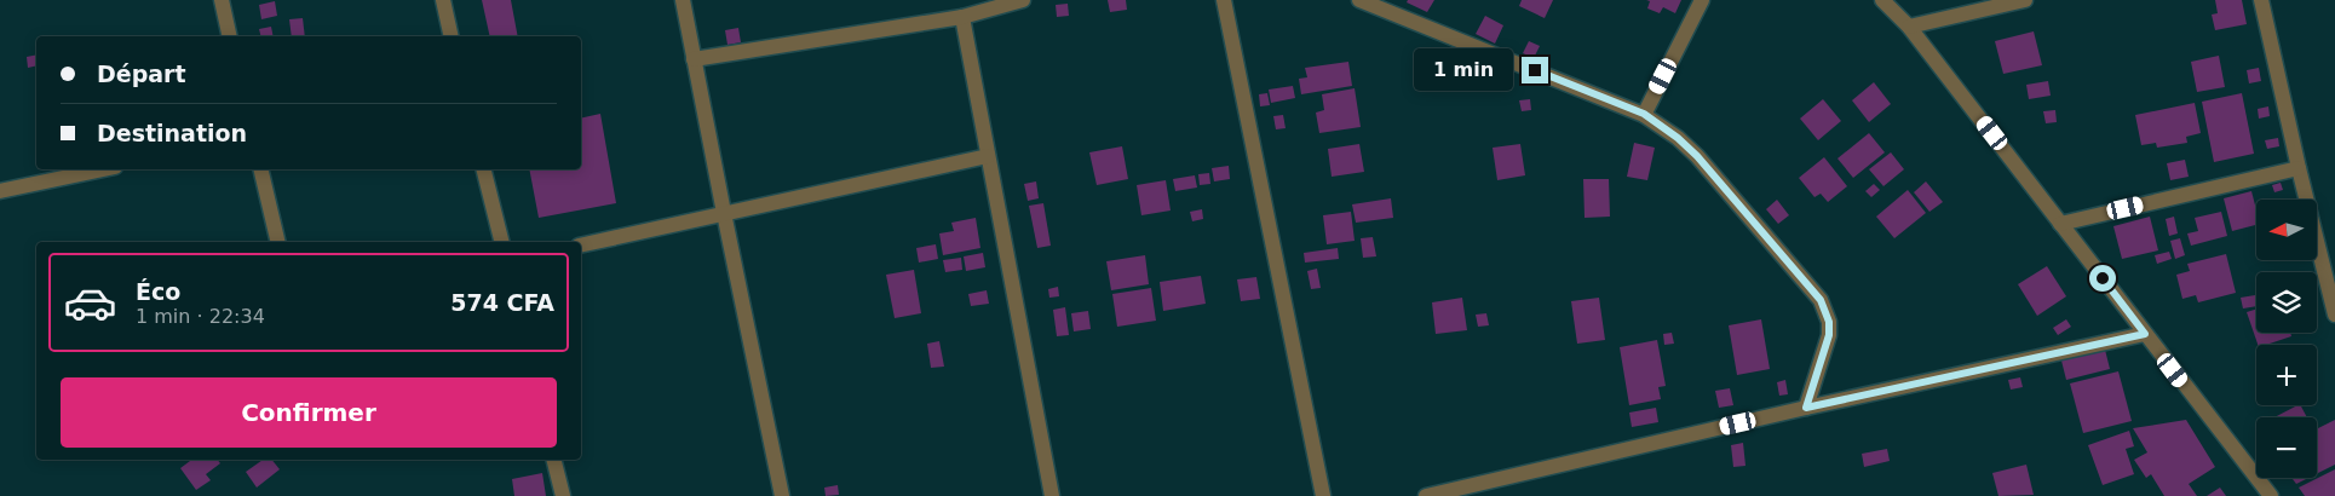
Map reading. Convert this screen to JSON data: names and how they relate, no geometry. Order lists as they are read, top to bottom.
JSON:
{
  "north": "left",
  "page": {
    "banner": ["Départ", "Destination"],
    "bubble": "1 min",
    "map_buttons": ["+", "−"],
    "list": [
      {
        "name": "Éco",
        "note": "1 min · 22:34",
        "value": "574 CFA"
      }
    ],
    "buttons": "Confirmer"
  }
}
